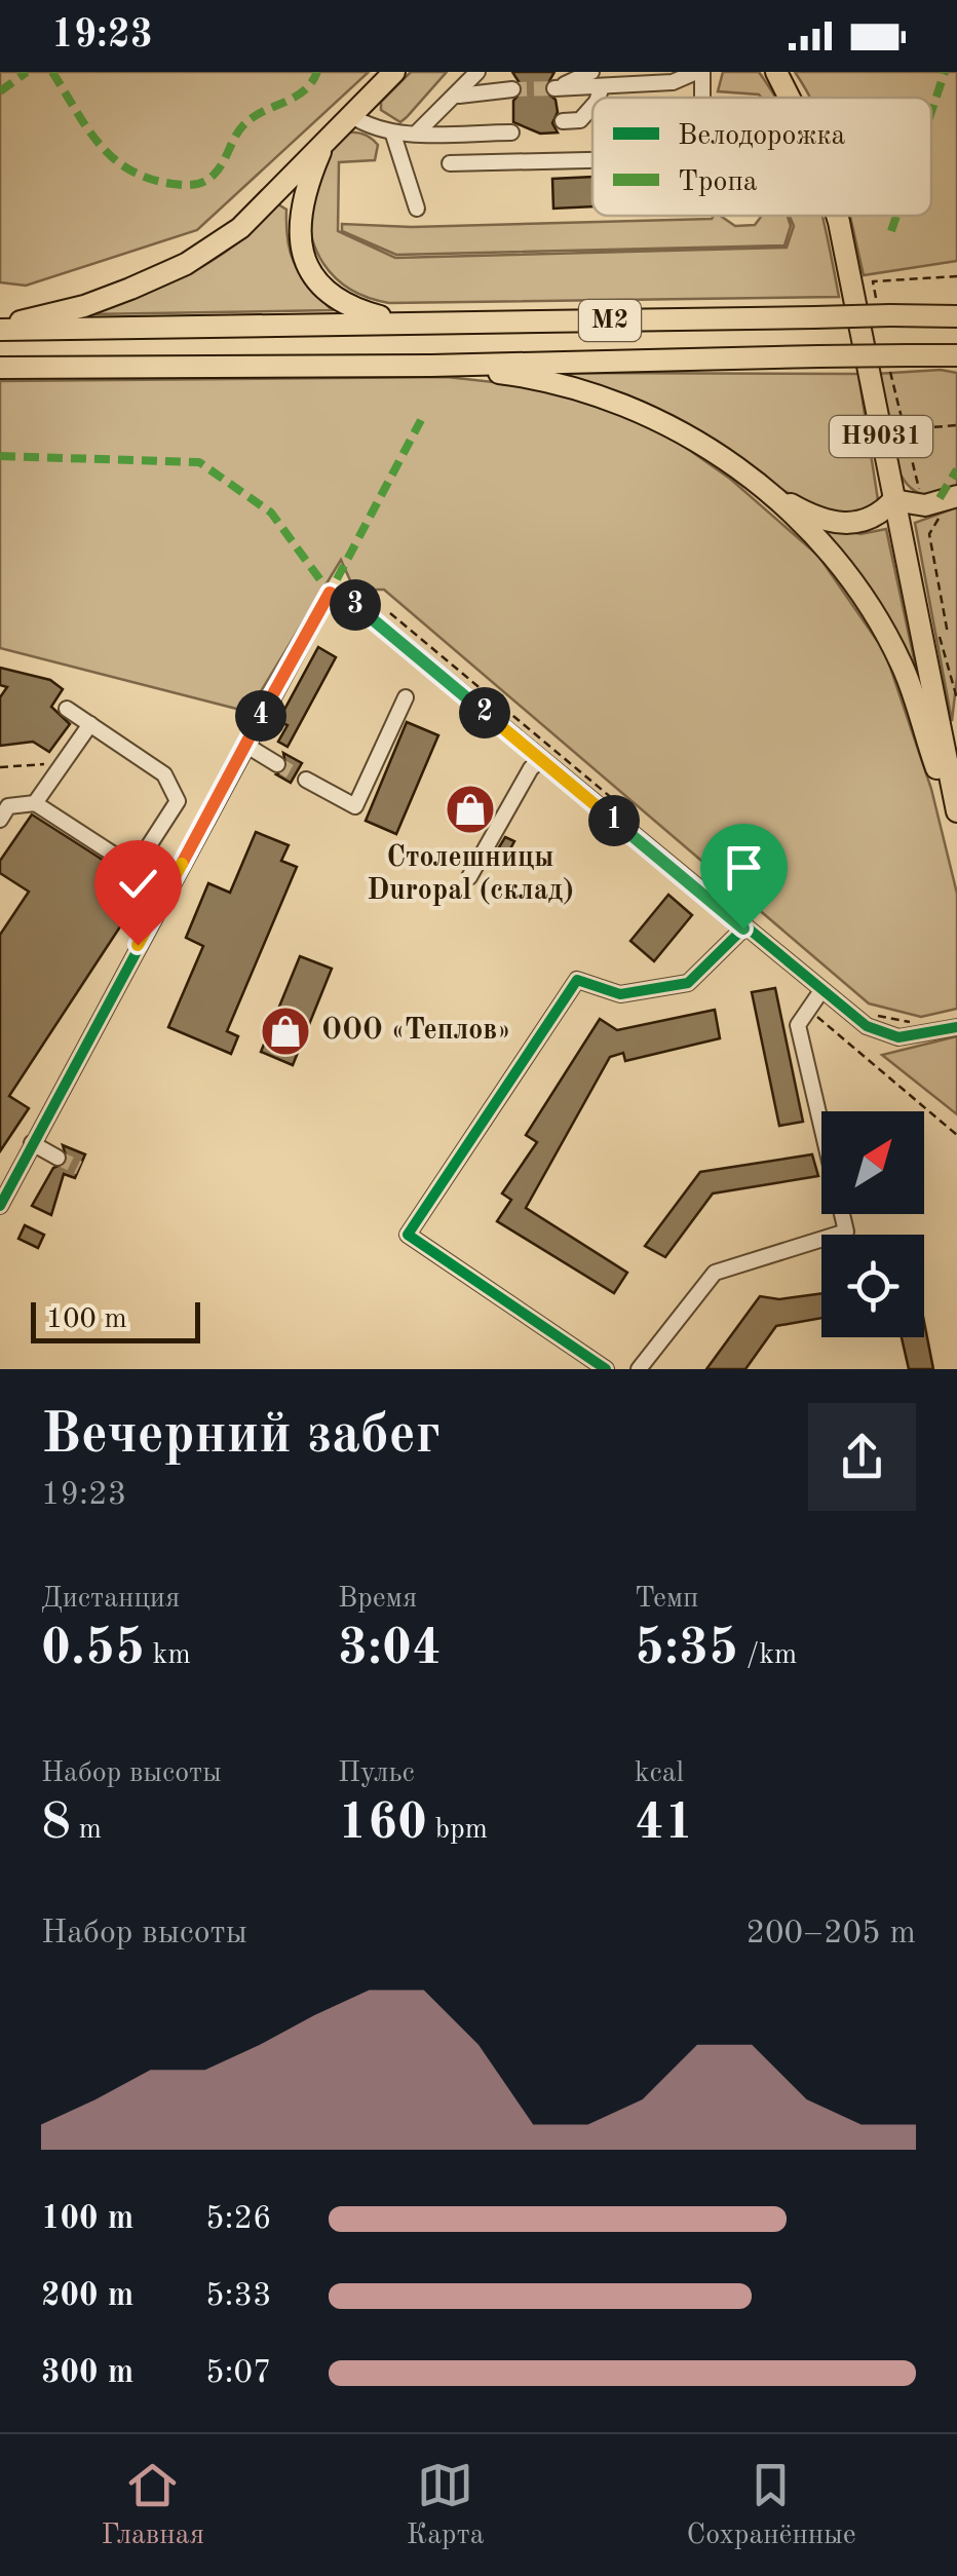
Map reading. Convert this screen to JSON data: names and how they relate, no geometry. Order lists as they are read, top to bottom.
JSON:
{
  "streets": {
    "highway": ["М2", "Н9031"]
  },
  "places": {
    "shop": ["Столешницы Duropal (склад)", "ООО «Теплов»"]
  },
  "legend": ["Велодорожка", "Тропа"],
  "scale_bar": "100 m",
  "north": "top right",
  "page": {
    "status": "19:23",
    "pins": [
      "3",
      "2",
      "4",
      "1"
    ],
    "scale": "100 m",
    "heading": ["Вечерний забег", "19:23"],
    "stats": [
      ["Дистанция", "0.55 km"],
      ["Время", "3:04"],
      ["Темп", "5:35 /km"],
      ["Набор высоты", "8 m"],
      ["Пульс", "160 bpm"],
      ["kcal", "41"]
    ],
    "chart": ["Набор высоты", "200–205 m"],
    "list": [
      {
        "name": "100 m",
        "note": "5:26"
      },
      {
        "name": "200 m",
        "note": "5:33"
      },
      {
        "name": "300 m",
        "note": "5:07"
      }
    ],
    "tabs": ["Главная", "Карта", "Сохранённые"]
  }
}
